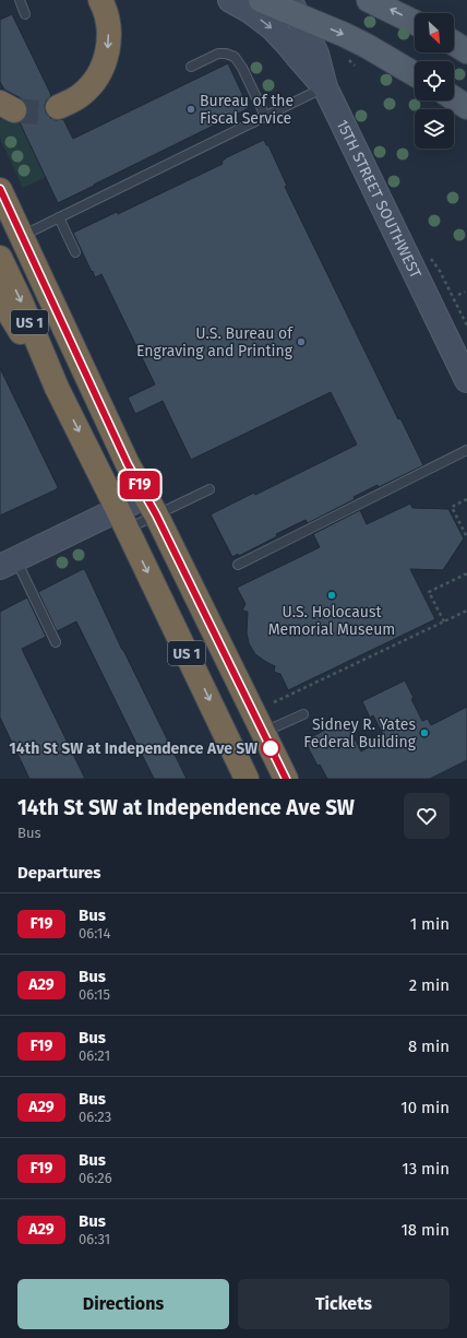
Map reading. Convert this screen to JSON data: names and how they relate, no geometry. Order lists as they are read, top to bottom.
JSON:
{
  "streets": {
    "highway": ["US 1"],
    "main road": ["15TH STREET SOUTHWEST"]
  },
  "places": [
    "Bureau of the Fiscal Service",
    "U.S. Bureau of Engraving and Printing",
    "U.S. Holocaust Memorial Museum",
    "Sidney R. Yates Federal Building",
    "14th St SW at Independence Ave SW"
  ],
  "lines": ["bus line F19"],
  "north": "bottom right",
  "page": {
    "on_map": "F19",
    "heading": [
      ["14th St SW at Independence Ave SW", "Bus"],
      "Departures"
    ],
    "list": [
      {
        "mark": "F19",
        "name": "Bus",
        "note": "06:14",
        "value": "1 min"
      },
      {
        "mark": "A29",
        "name": "Bus",
        "note": "06:15",
        "value": "2 min"
      },
      {
        "mark": "F19",
        "name": "Bus",
        "note": "06:21",
        "value": "8 min"
      },
      {
        "mark": "A29",
        "name": "Bus",
        "note": "06:23",
        "value": "10 min"
      },
      {
        "mark": "F19",
        "name": "Bus",
        "note": "06:26",
        "value": "13 min"
      },
      {
        "mark": "A29",
        "name": "Bus",
        "note": "06:31",
        "value": "18 min"
      }
    ],
    "buttons": ["Directions", "Tickets"]
  }
}
